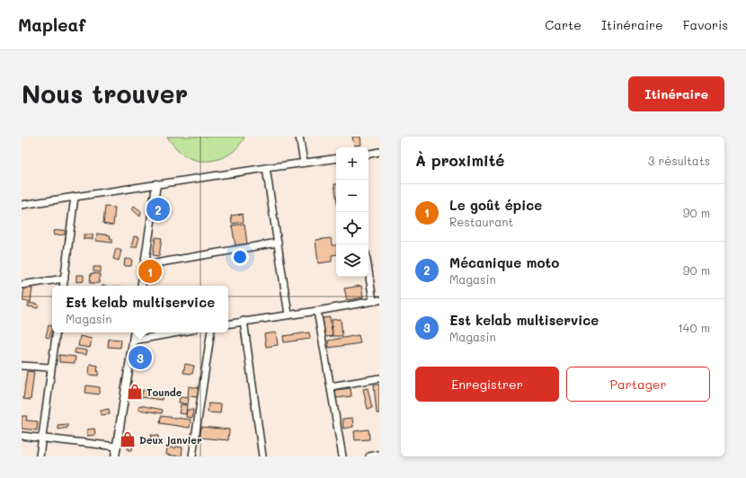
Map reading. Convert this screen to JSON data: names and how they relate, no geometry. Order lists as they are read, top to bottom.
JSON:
{
  "places": {
    "shop": ["Tounde", "Deux janvier"]
  },
  "page": {
    "header": "Mapleaf",
    "nav": ["Carte", "Itinéraire", "Favoris"],
    "buttons": [
      "Itinéraire",
      ["Enregistrer", "Partager"]
    ],
    "title": "Nous trouver",
    "heading": ["À proximité", "3 résultats"],
    "map_buttons": ["+", "−"],
    "list": [
      {
        "mark": "1",
        "name": "Le goût épice",
        "note": "Restaurant",
        "value": "90 m"
      },
      {
        "mark": "2",
        "name": "Mécanique moto",
        "note": "Magasin",
        "value": "90 m"
      },
      {
        "mark": "3",
        "name": "Est kelab multiservice",
        "note": "Magasin",
        "value": "140 m"
      }
    ],
    "pins": ["2", "1", "3"],
    "popup": ["Est kelab multiservice", "Magasin"]
  }
}
